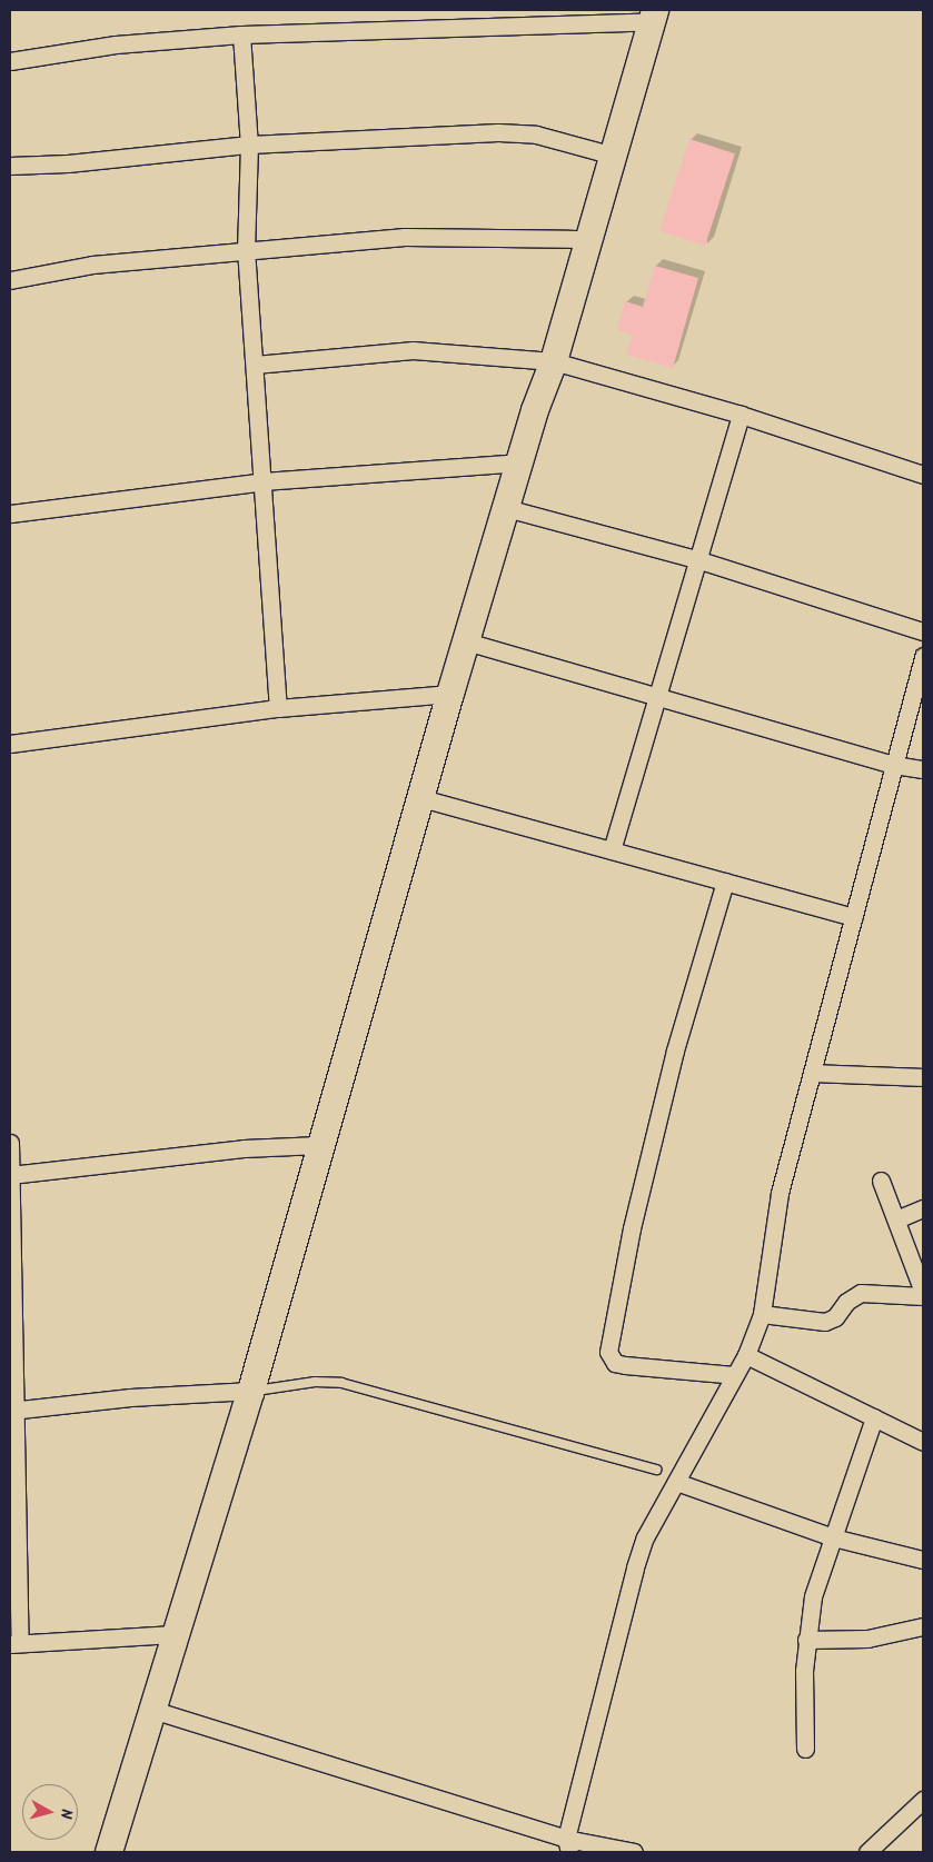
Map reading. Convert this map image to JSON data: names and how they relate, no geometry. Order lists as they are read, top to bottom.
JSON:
{
  "north": "right"
}
